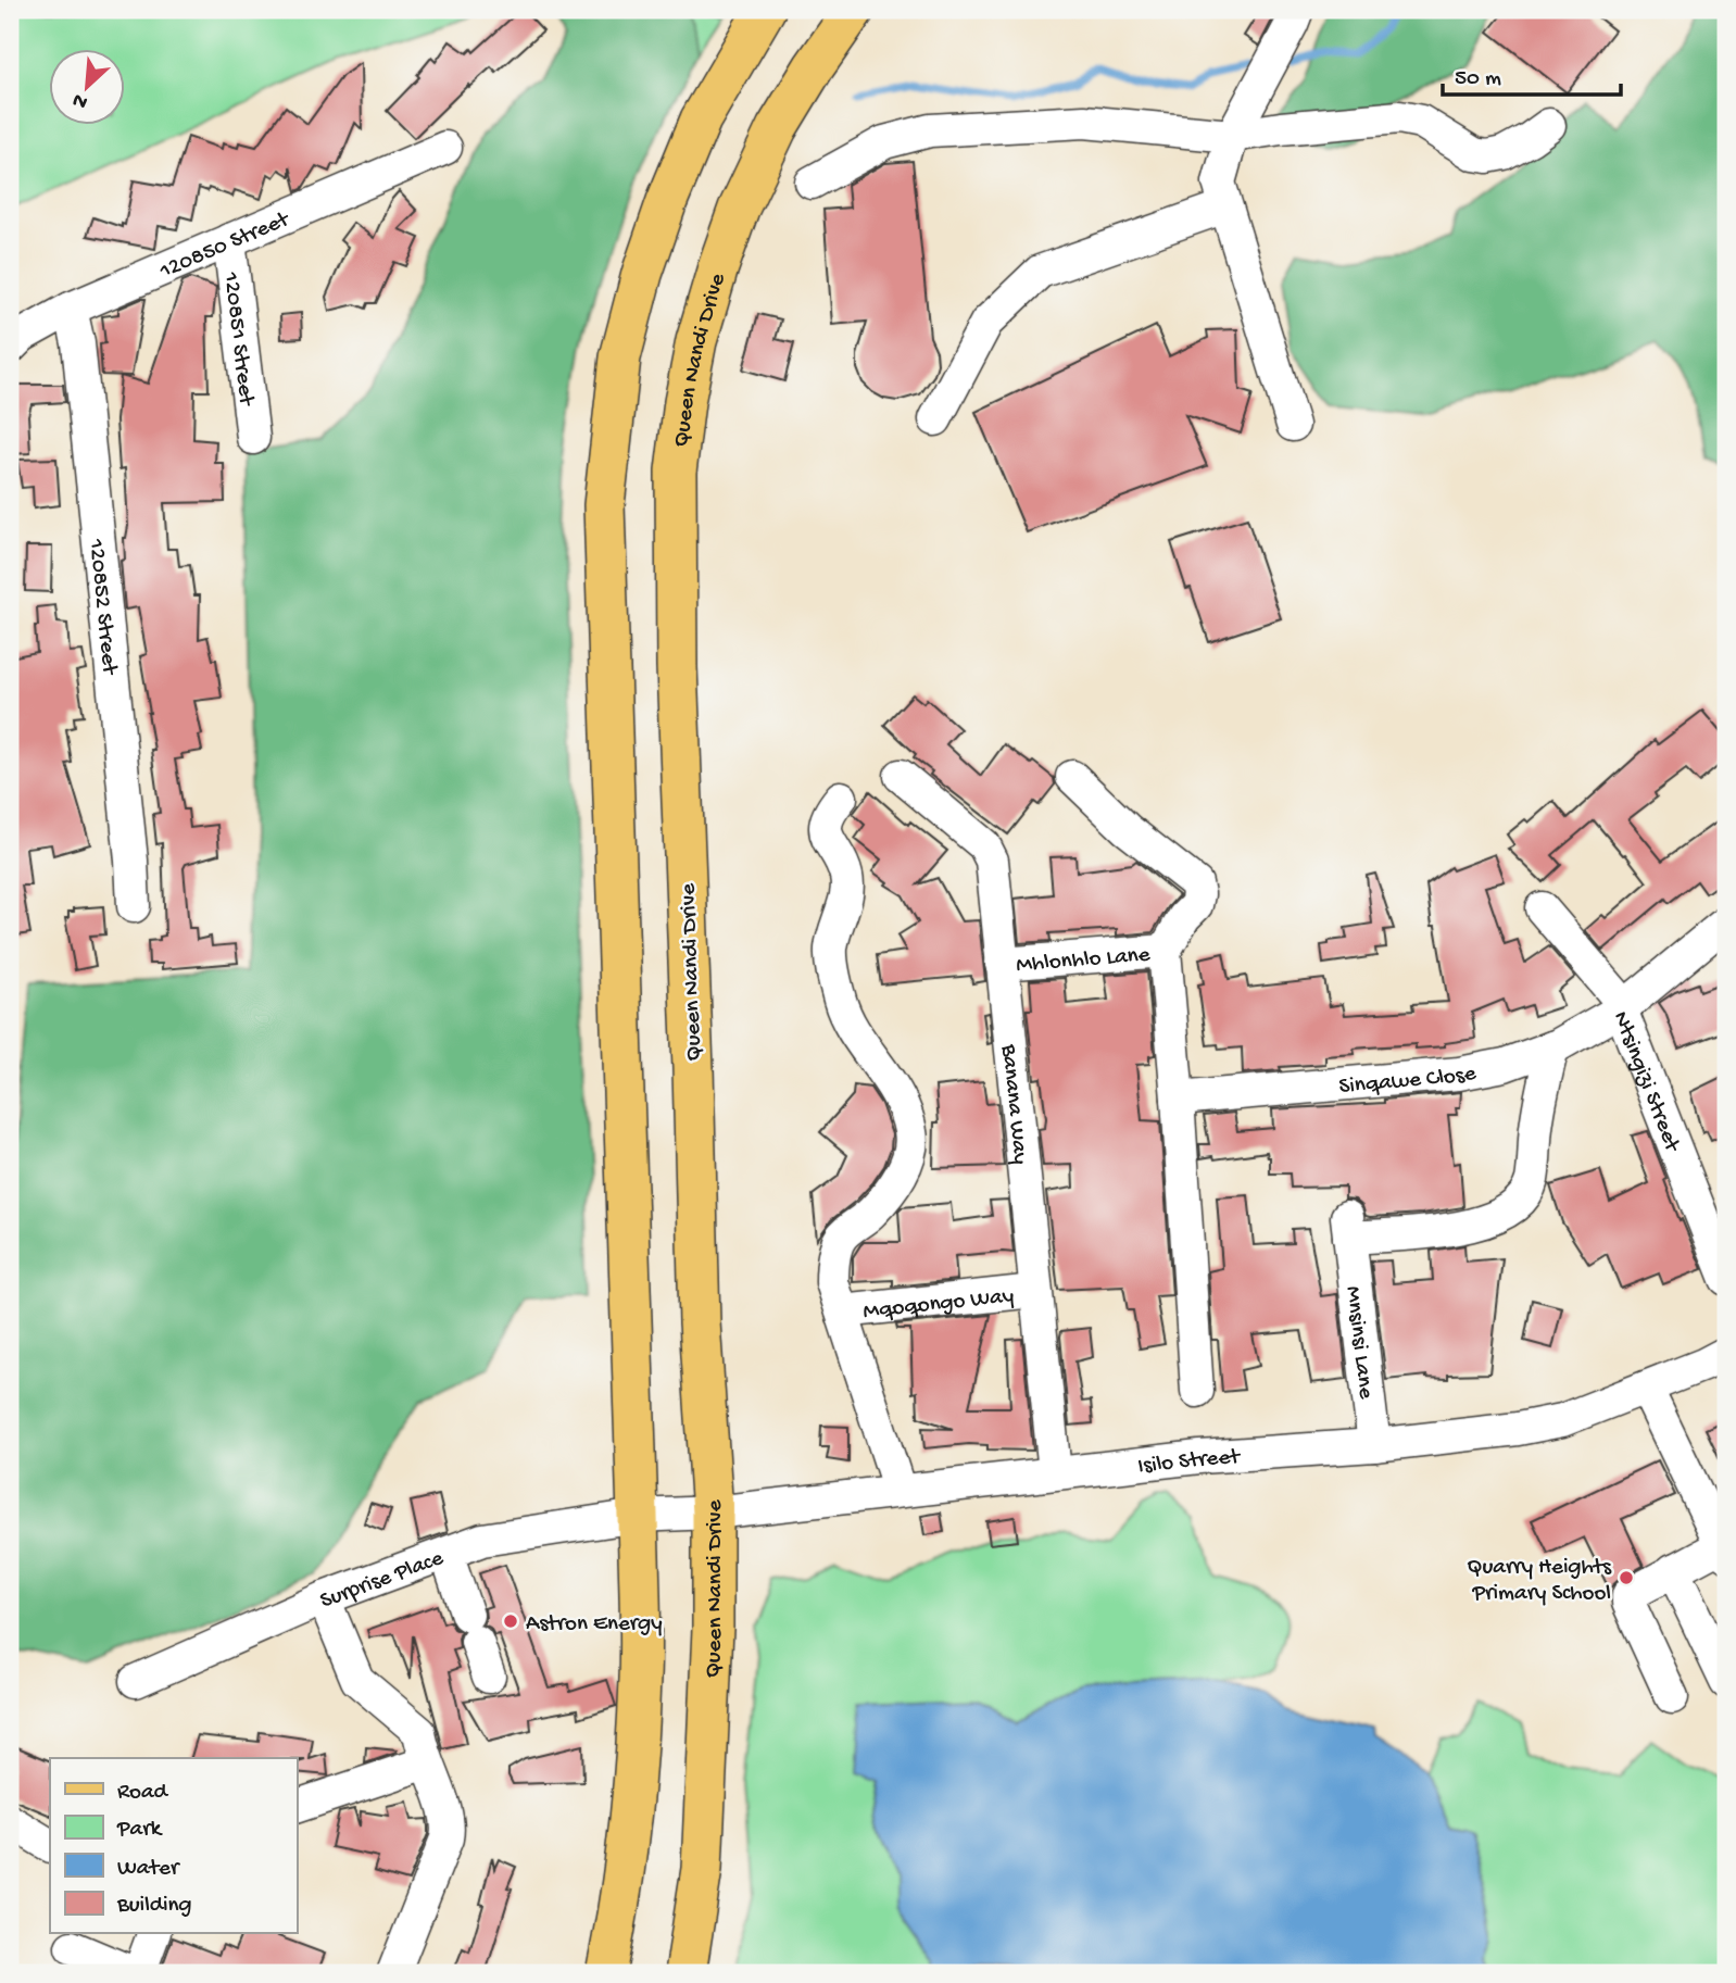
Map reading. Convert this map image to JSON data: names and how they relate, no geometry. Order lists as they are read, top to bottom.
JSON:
{
  "streets": {
    "main road": ["Queen Nandi Drive"],
    "street": [
      "120850 Street",
      "120851 Street",
      "120852 Street",
      "Mhlonhlo Lane",
      "Sinqawe Close",
      "Ntsingizi Street",
      "Banana Way",
      "Mqoqongo Way",
      "Mnsinsi Lane",
      "Isilo Street",
      "Surprise Place"
    ]
  },
  "crossings": [
    ["120850 Street", "120851 Street"],
    ["120850 Street", "120852 Street"],
    ["Queen Nandi Drive", "Isilo Street"],
    ["Mhlonhlo Lane", "Banana Way"],
    ["Sinqawe Close", "Ntsingizi Street"],
    ["Sinqawe Close", "Mnsinsi Lane"],
    ["Banana Way", "Mqoqongo Way"],
    ["Banana Way", "Isilo Street"],
    ["Mnsinsi Lane", "Isilo Street"],
    ["Isilo Street", "Surprise Place"]
  ],
  "places": ["Quarry Heights Primary School", "Astron Energy"],
  "legend": [
    "Road",
    "Park",
    "Water",
    "Building"
  ],
  "scale_bar": "50 m",
  "north": "bottom left"
}
